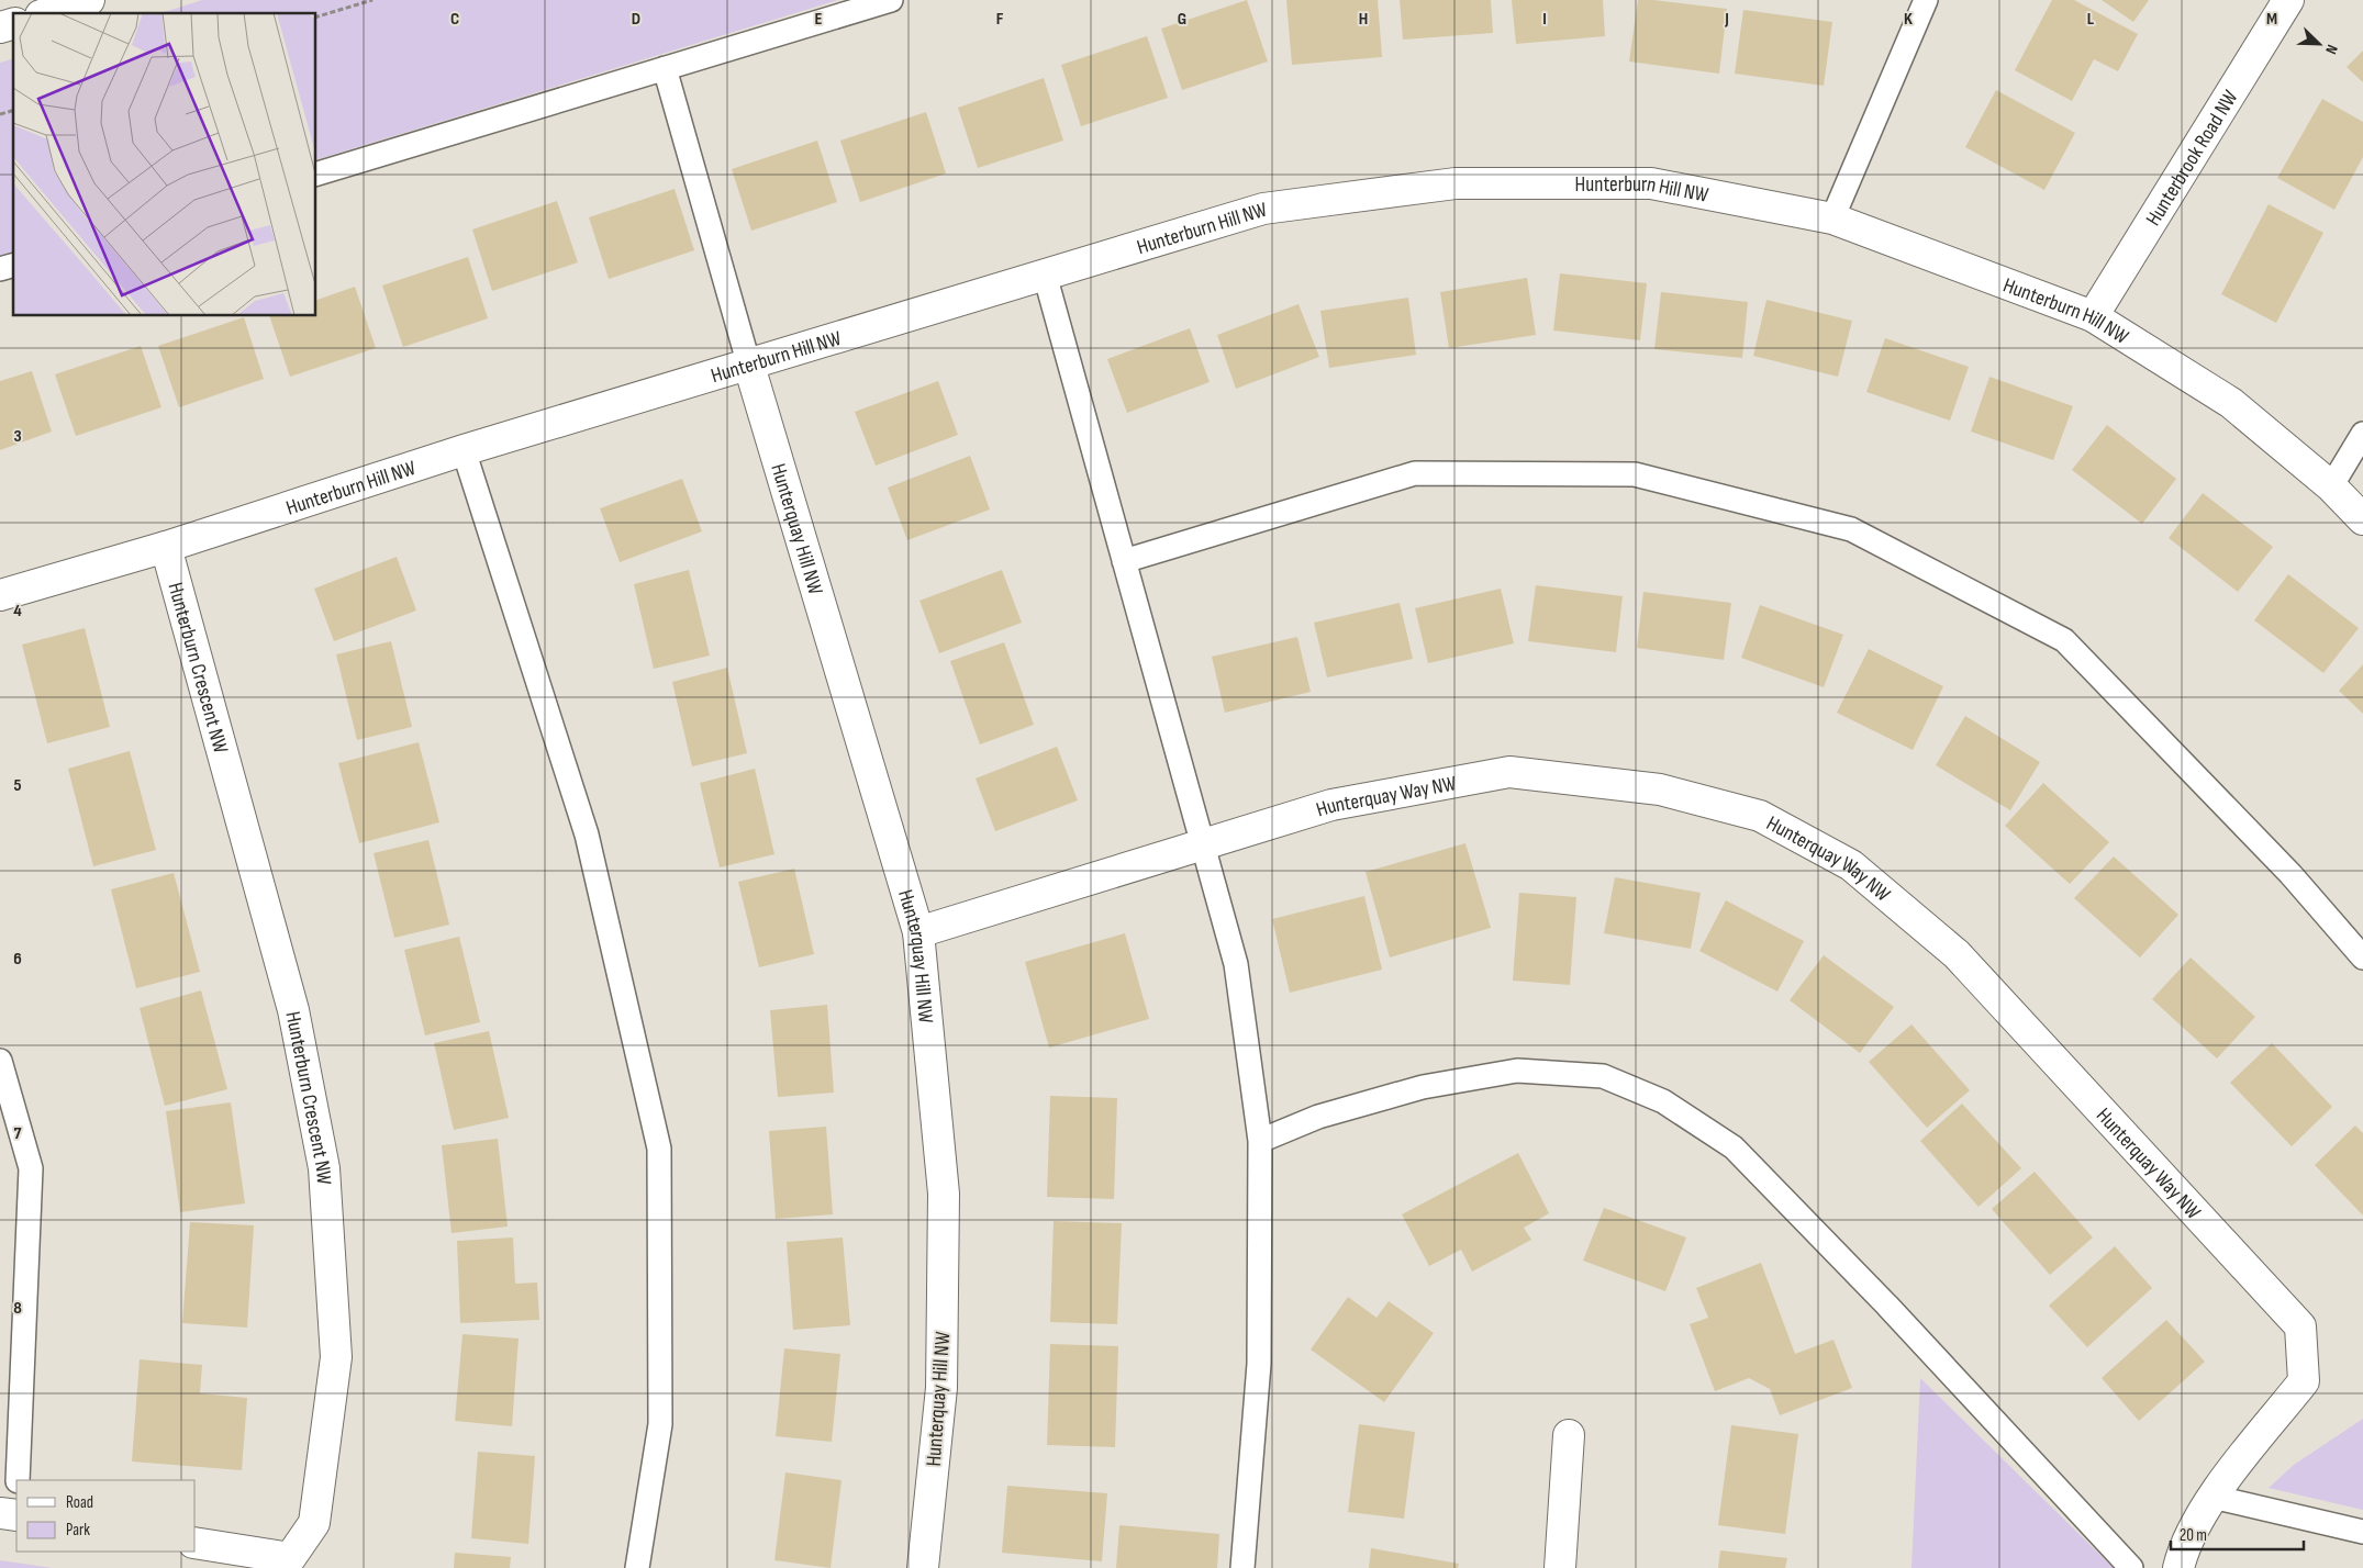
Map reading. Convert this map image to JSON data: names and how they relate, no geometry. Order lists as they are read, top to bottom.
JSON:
{
  "streets": {
    "street": [
      "Hunterbrook Road NW",
      "Hunterburn Hill NW",
      "Hunterquay Hill NW",
      "Hunterburn Crescent NW",
      "Hunterquay Way NW"
    ]
  },
  "crossings": [
    ["Hunterbrook Road NW", "Hunterburn Hill NW"],
    ["Hunterburn Hill NW", "Hunterquay Hill NW"],
    ["Hunterburn Hill NW", "Hunterburn Crescent NW"],
    ["Hunterquay Hill NW", "Hunterquay Way NW"]
  ],
  "legend": ["Road", "Park"],
  "scale_bar": "20 m",
  "north": "bottom right",
  "grid": {
    "columns": [
      "C",
      "D",
      "E",
      "F",
      "G",
      "H",
      "I",
      "J",
      "K",
      "L",
      "M"
    ],
    "rows": [
      "3",
      "4",
      "5",
      "6",
      "7",
      "8"
    ]
  }
}
